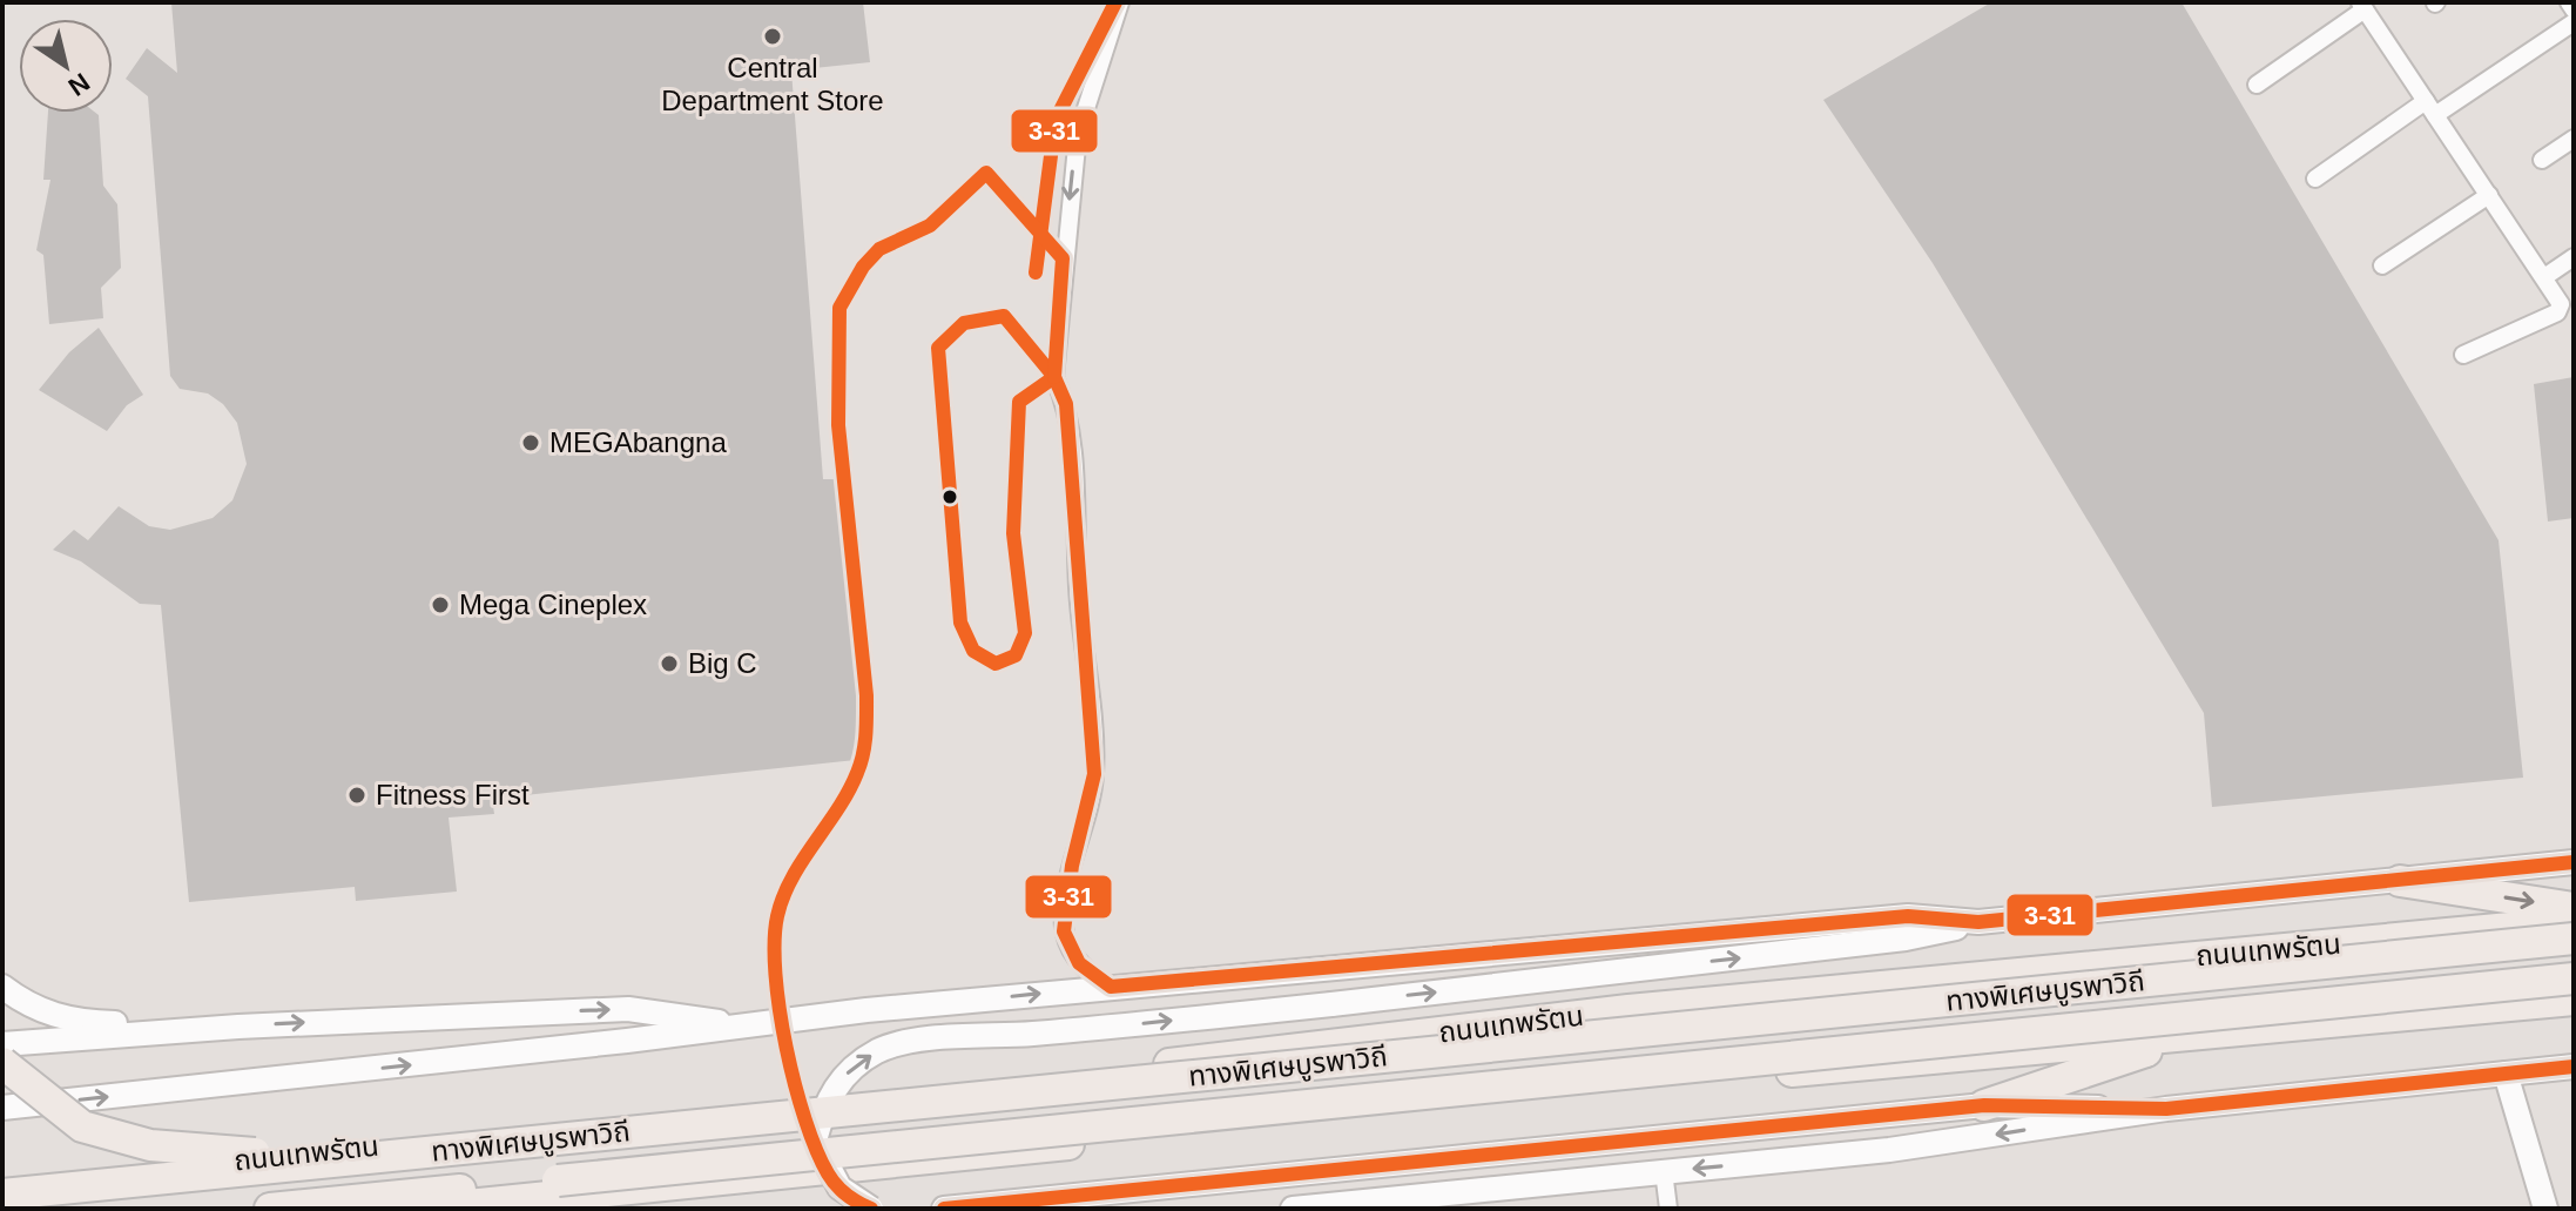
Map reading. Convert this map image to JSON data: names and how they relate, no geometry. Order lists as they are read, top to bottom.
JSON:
{
  "streets": {
    "highway": ["ถนนเทพรัตน", "ทางพิเศษบูรพาวิถี"]
  },
  "places": [
    "Central Department Store",
    "MEGAbangna",
    "Mega Cineplex",
    "Big C",
    "Fitness First"
  ],
  "lines": ["transit line 3-31"],
  "north": "bottom right"
}
